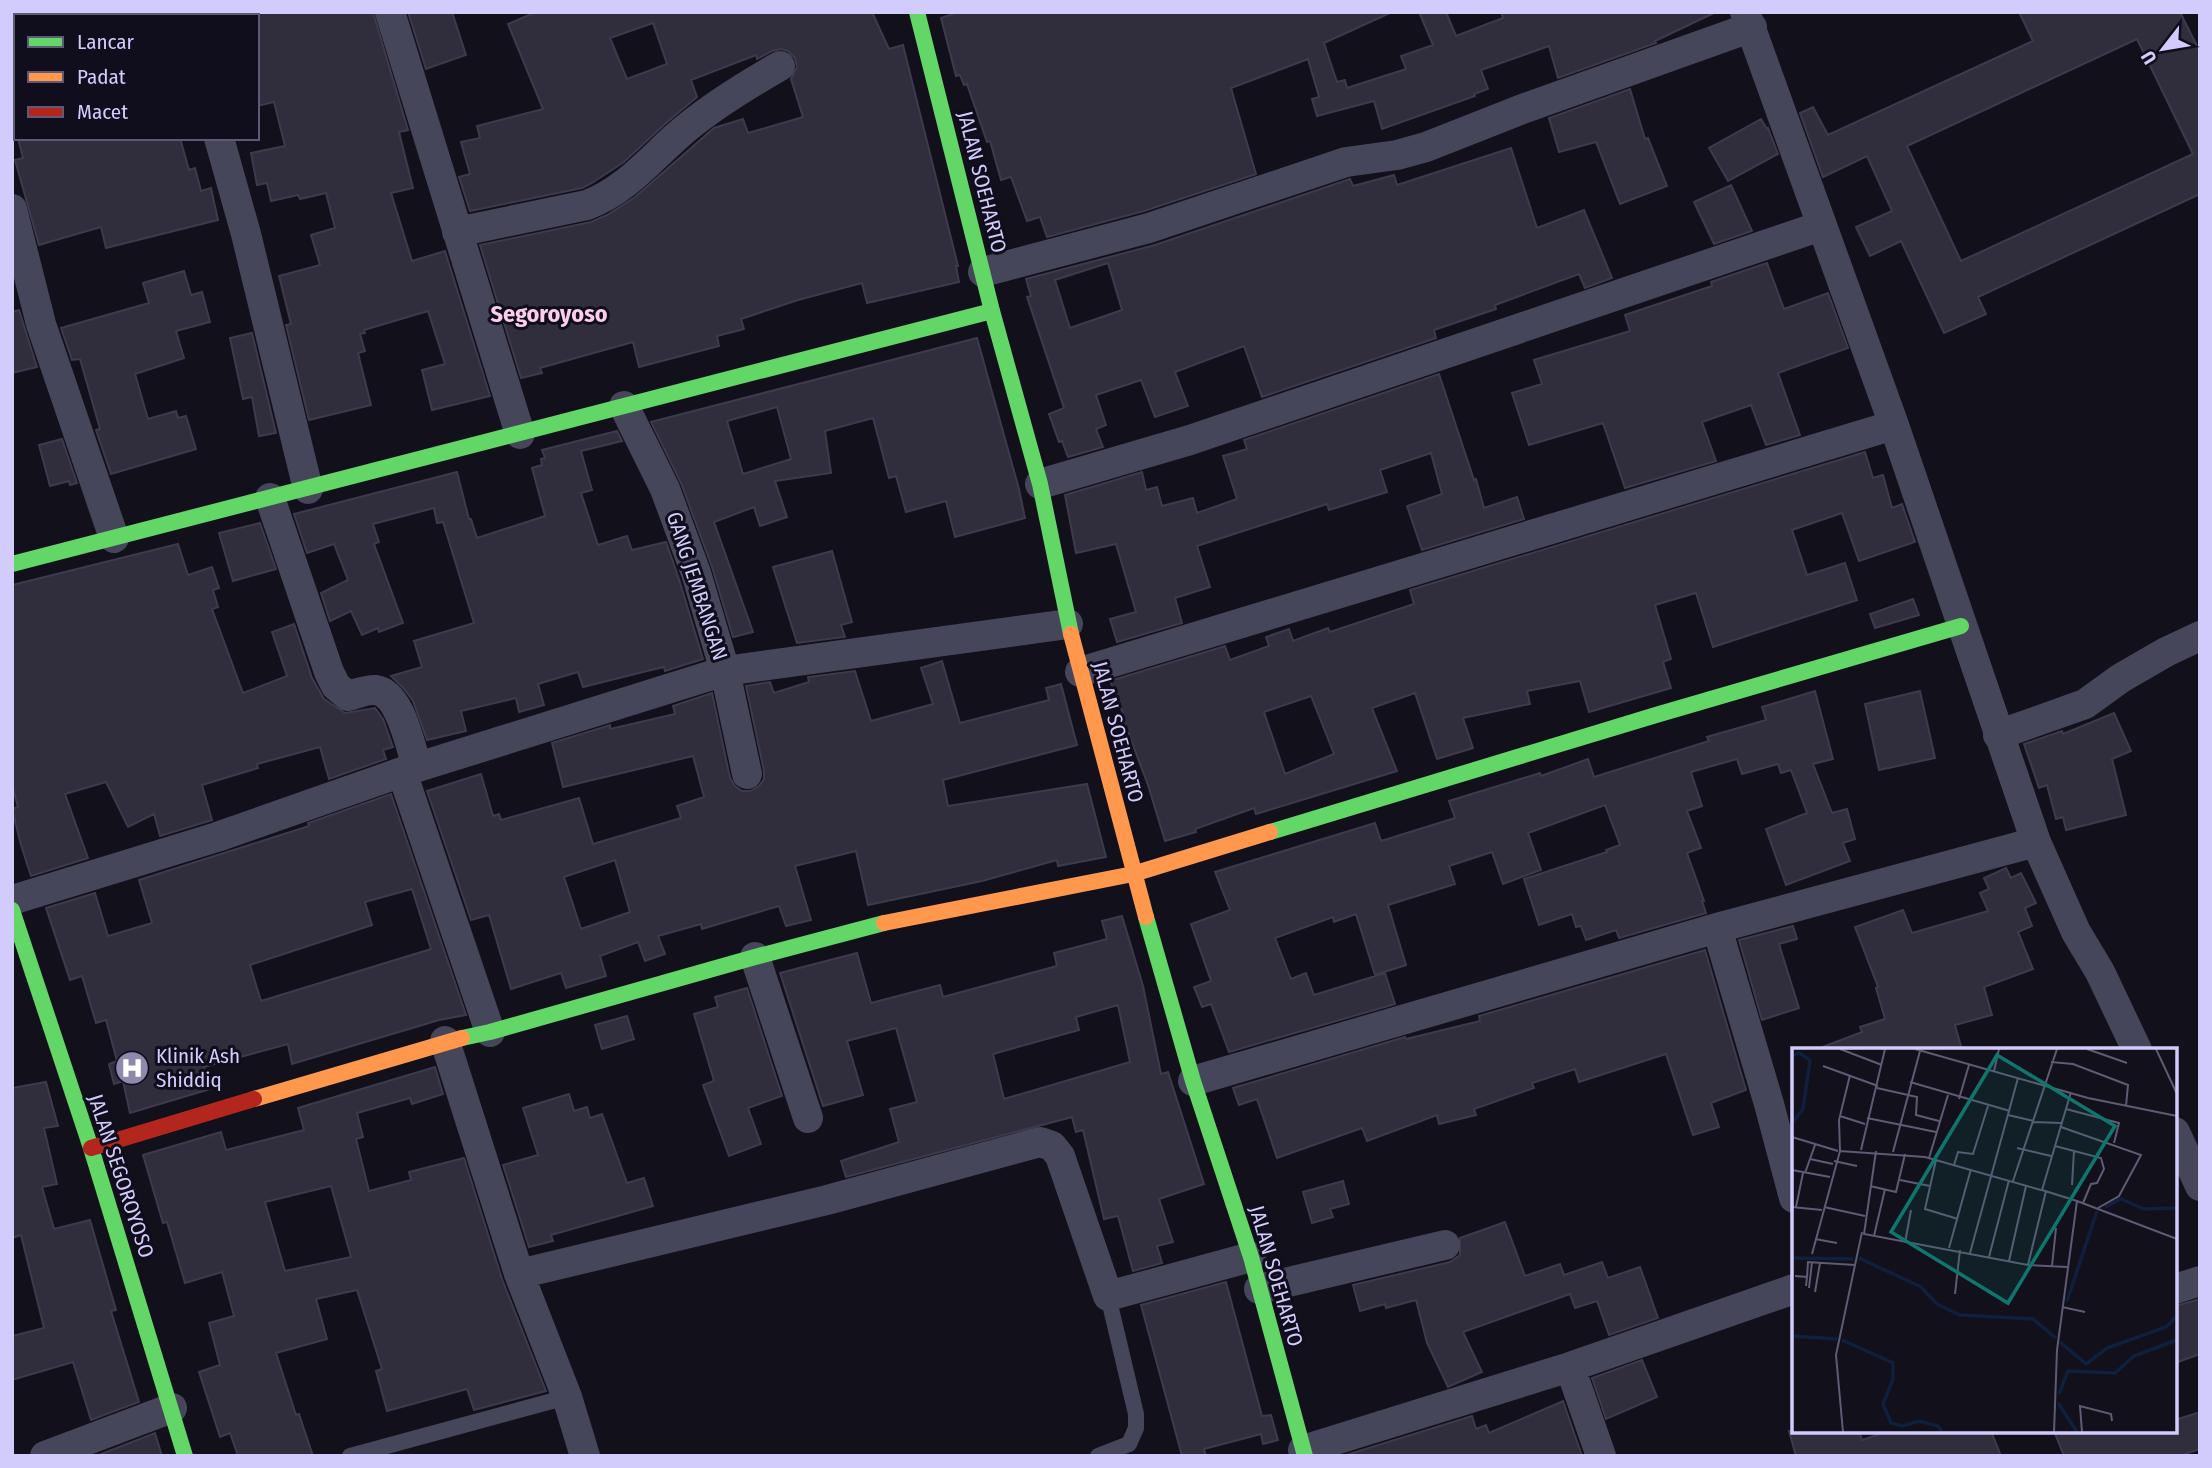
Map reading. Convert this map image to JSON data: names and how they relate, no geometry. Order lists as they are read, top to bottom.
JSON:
{
  "streets": {
    "street": ["JALAN SOEHARTO", "GANG JEMBANGAN", "JALAN SEGOROYOSO"]
  },
  "districts": ["Segoroyoso"],
  "places": {
    "hospital": ["Klinik Ash Shiddiq"]
  },
  "legend": ["Lancar", "Padat", "Macet"],
  "north": "bottom left"
}
